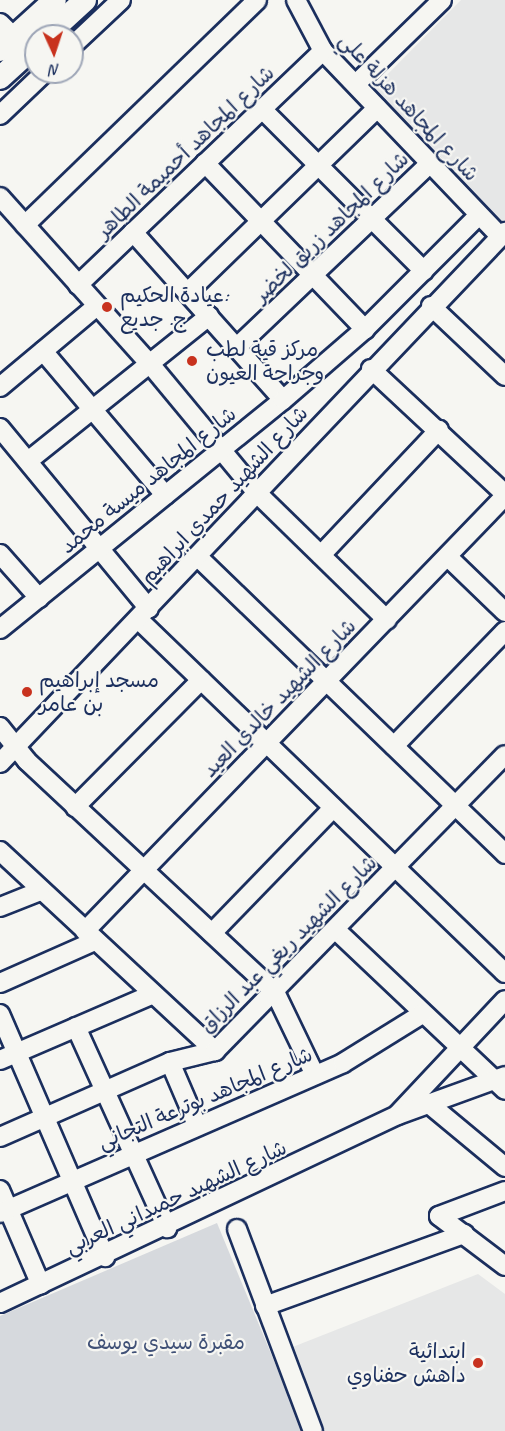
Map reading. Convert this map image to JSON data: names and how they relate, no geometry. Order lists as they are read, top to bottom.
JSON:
{
  "streets": {
    "street": [
      "شارع المجاهد هزلة علي",
      "شارع المجاهد أحميمة الطاهر",
      "شارع المجاهد زريق لخضر",
      "شارع المجاهد ميسة محمد",
      "شارع الشهيد حمدي ابراهيم",
      "شارع الشهيد خالدي العيد",
      "شارع الشهيد ريغي عبد الرزاق",
      "شارع المجاهد بوترعة التجاني",
      "شارع الشهيد حميداني العربي"
    ]
  },
  "crossings": [
    ["شارع المجاهد هزلة علي", "شارع المجاهد أحميمة الطاهر"],
    ["شارع المجاهد هزلة علي", "شارع المجاهد زريق لخضر"],
    ["شارع المجاهد هزلة علي", "شارع المجاهد ميسة محمد"],
    ["شارع المجاهد هزلة علي", "شارع الشهيد حمدي ابراهيم"]
  ],
  "parks": ["مقبرة سيدي يوسف"],
  "places": [
    "عيادة الحكيم: ج. جديع",
    "مركز قية لطب وجراحة العيون",
    "مسجد إبراهيم بن عامر",
    "ابتدائية داهش حفناوي"
  ],
  "north": "bottom"
}
